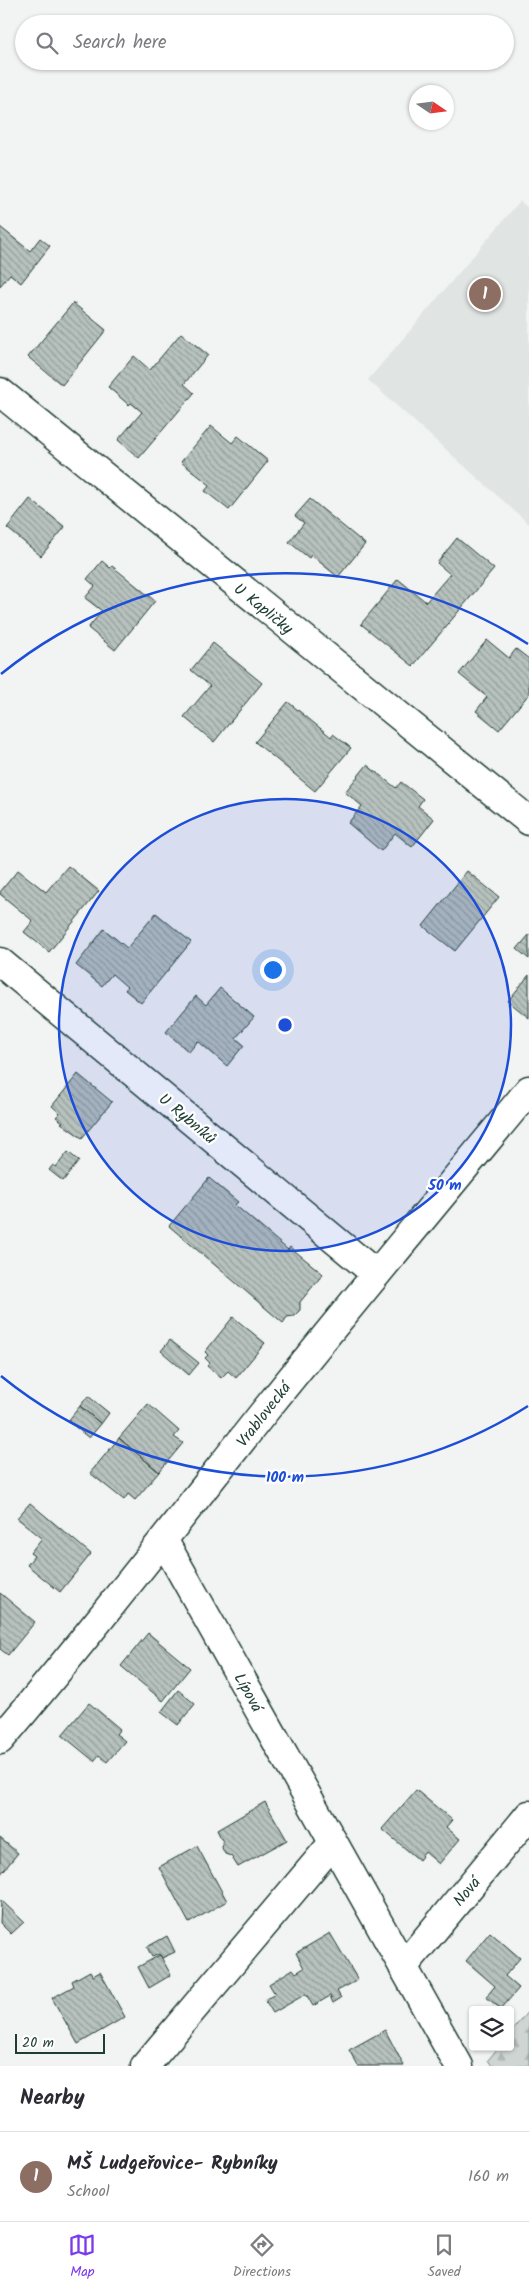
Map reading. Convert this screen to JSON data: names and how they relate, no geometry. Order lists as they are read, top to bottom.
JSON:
{
  "streets": {
    "street": [
      "U Kapličky",
      "U Rybníků",
      "Vrablovecká",
      "Lípová",
      "Nová"
    ]
  },
  "crossings": [
    ["U Rybníků", "Vrablovecká"],
    ["Vrablovecká", "Lípová"],
    ["Lípová", "Nová"]
  ],
  "scale_bar": "20 m",
  "north": "right",
  "page": {
    "search": "Search here",
    "pins": "1",
    "scale": "20 m",
    "heading": "Nearby",
    "list": [
      {
        "mark": "1",
        "name": "MŠ Ludgeřovice- Rybníky",
        "note": "School",
        "value": "160 m"
      }
    ],
    "nav": ["Map", "Directions", "Saved"]
  },
  "rings": ["50 m", "100 m"]
}
